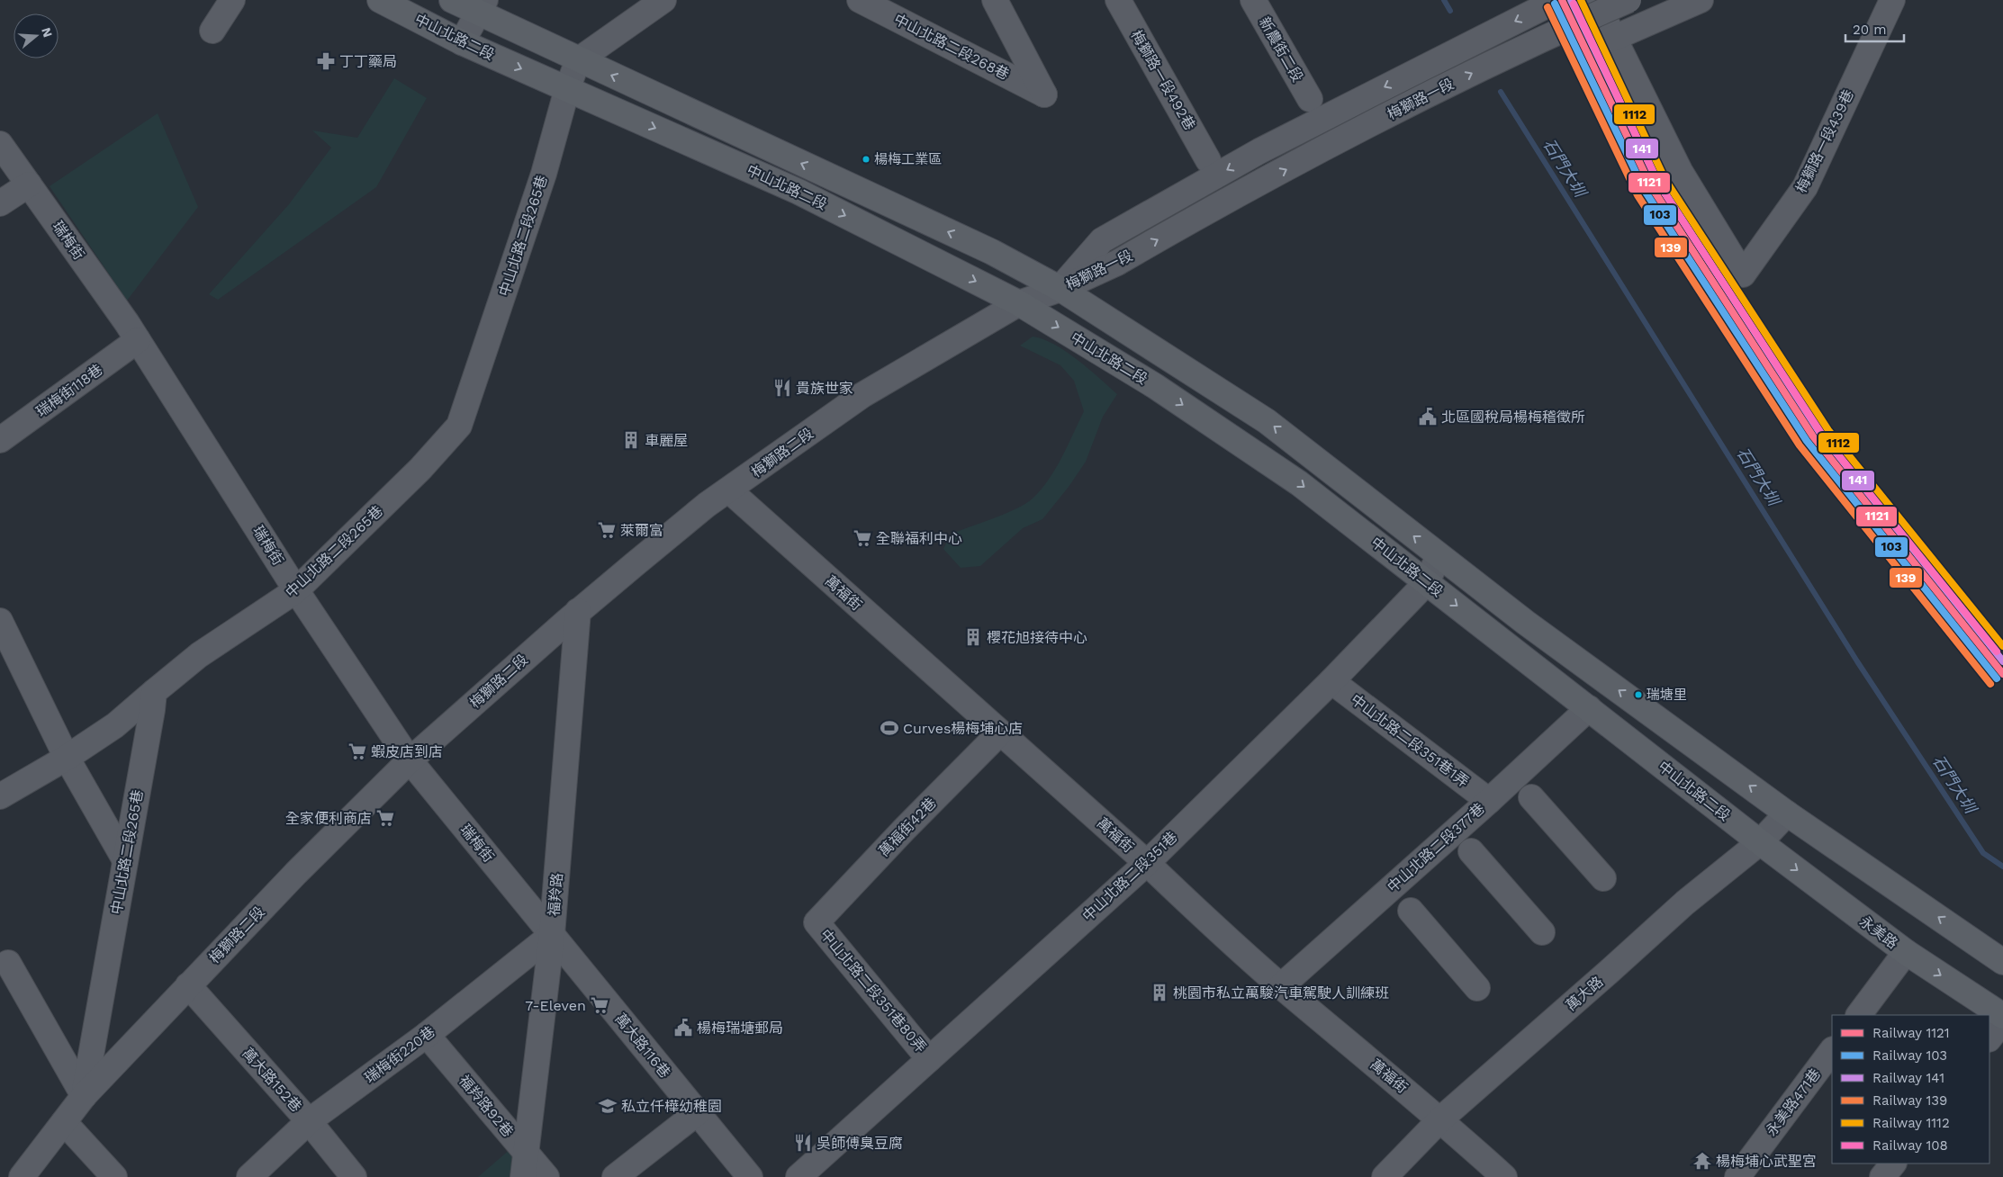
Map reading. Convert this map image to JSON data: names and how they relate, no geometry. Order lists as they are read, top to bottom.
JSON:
{
  "streets": {
    "main road": ["中山北路二段", "永美路"],
    "street": [
      "中山北路二段268巷",
      "新農街二段",
      "梅獅路一段492巷",
      "梅獅路一段",
      "梅獅路一段439巷",
      "中山北路二段265巷",
      "瑞梅街",
      "瑞梅街118巷",
      "梅獅路二段",
      "萬福街",
      "中山北路二段351巷1弄",
      "萬福街42巷",
      "中山北路二段377巷",
      "中山北路二段351巷",
      "福羚路",
      "中山北路二段351巷80弄",
      "萬大路",
      "萬大路116巷",
      "瑞梅街220巷",
      "萬大路152巷",
      "永美路471巷",
      "福羚路92巷"
    ]
  },
  "crossings": [
    ["中山北路二段", "梅獅路一段"],
    ["中山北路二段", "中山北路二段265巷"],
    ["中山北路二段", "梅獅路二段"],
    ["中山北路二段", "中山北路二段377巷"],
    ["中山北路二段", "中山北路二段351巷"],
    ["中山北路二段", "永美路"],
    ["中山北路二段", "萬大路"],
    ["梅獅路一段", "梅獅路二段"],
    ["中山北路二段265巷", "瑞梅街"],
    ["中山北路二段265巷", "梅獅路二段"],
    ["瑞梅街", "瑞梅街118巷"],
    ["瑞梅街", "梅獅路二段"],
    ["瑞梅街", "福羚路"],
    ["瑞梅街", "萬大路116巷"],
    ["瑞梅街", "瑞梅街220巷"],
    ["梅獅路二段", "萬福街"],
    ["梅獅路二段", "福羚路"],
    ["梅獅路二段", "萬大路152巷"],
    ["萬福街", "萬福街42巷"],
    ["萬福街", "中山北路二段377巷"],
    ["萬福街", "中山北路二段351巷"],
    ["萬福街", "萬大路"],
    ["中山北路二段351巷1弄", "中山北路二段377巷"],
    ["中山北路二段351巷1弄", "中山北路二段351巷"],
    ["萬福街42巷", "中山北路二段351巷80弄"],
    ["中山北路二段351巷", "中山北路二段351巷80弄"],
    ["福羚路", "萬大路116巷"],
    ["福羚路", "瑞梅街220巷"],
    ["福羚路", "福羚路92巷"],
    ["永美路", "萬大路"],
    ["萬大路116巷", "瑞梅街220巷"],
    ["瑞梅街220巷", "萬大路152巷"],
    ["瑞梅街220巷", "福羚路92巷"]
  ],
  "water": ["石門大圳"],
  "places": {
    "pharmacy": ["丁丁藥局"],
    "other": ["楊梅工業區", "瑞塘里"],
    "restaurant": ["貴族世家", "吳師傅臭豆腐"],
    "public building": ["北區國稅局楊梅稽徵所", "楊梅瑞塘郵局"],
    "building": ["車麗屋", "櫻花旭接待中心", "桃園市私立萬駿汽車駕駛人訓練班"],
    "supermarket": [
      "萊爾富",
      "全聯福利中心",
      "蝦皮店到店",
      "全家便利商店",
      "7-Eleven"
    ],
    "sports": ["Curves楊梅埔心店"],
    "school or university": ["私立仟樺幼稚園"],
    "temple": ["楊梅埔心武聖宮"]
  },
  "lines": [
    "rail line 1121",
    "rail line 141",
    "rail line 1112",
    "rail line 103",
    "rail line 108",
    "rail line 139"
  ],
  "legend": [
    "Railway 1121",
    "Railway 103",
    "Railway 141",
    "Railway 139",
    "Railway 1112",
    "Railway 108"
  ],
  "scale_bar": "20 m",
  "north": "right"
}
